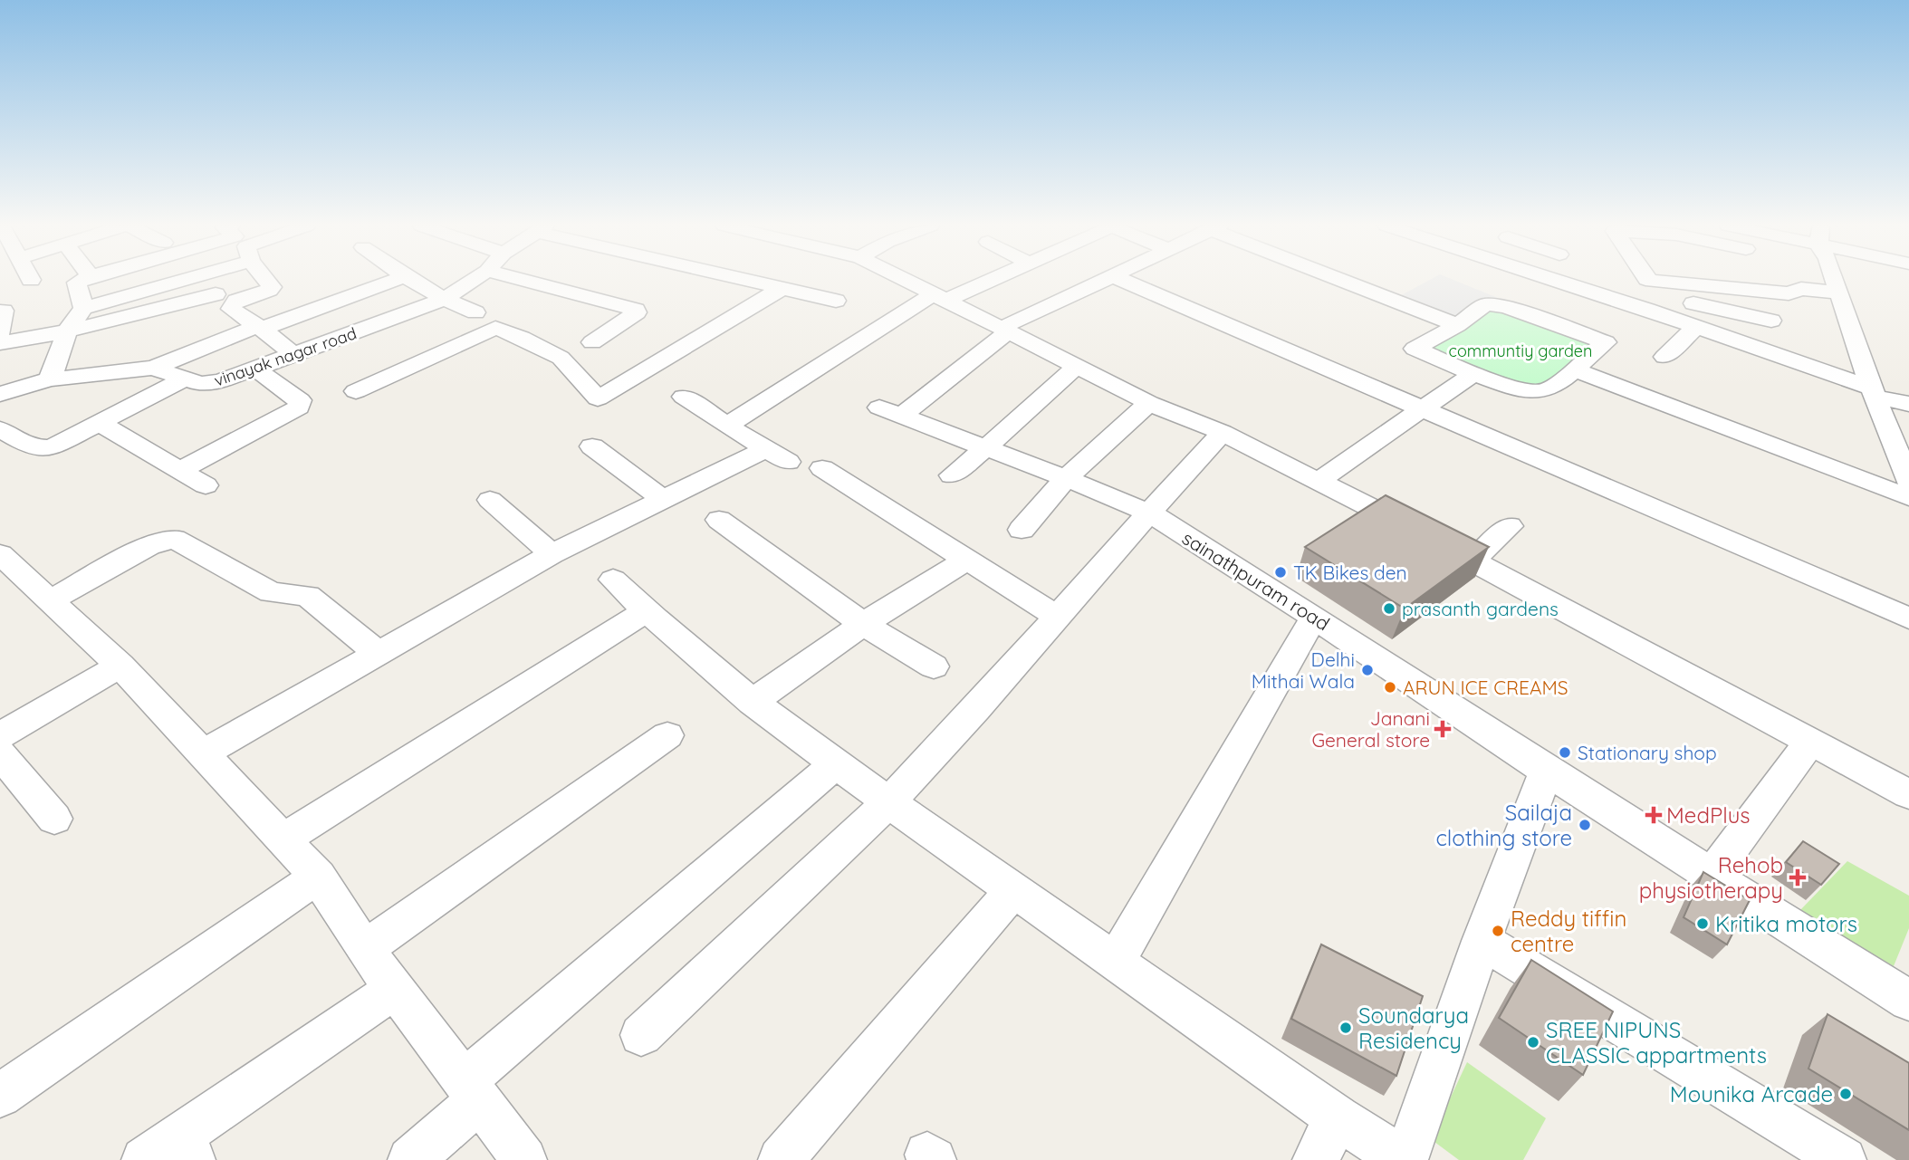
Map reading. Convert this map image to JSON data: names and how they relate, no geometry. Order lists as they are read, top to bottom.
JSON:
{
  "streets": {
    "street": ["vinayak nagar road", "sainathpuram road"]
  },
  "parks": ["communtiy garden"],
  "places": {
    "other": [
      "TK Bikes den",
      "prasanth gardens",
      "Delhi Mithai Wala",
      "ARUN ICE CREAMS",
      "Stationary shop",
      "Sailaja clothing store",
      "Kritika motors",
      "Reddy tiffin centre",
      "Soundarya Residency",
      "SREE NIPUNS CLASSIC appartments",
      "Mounika Arcade"
    ],
    "health": ["Janani General store", "MedPlus", "Rehob physiotherapy"]
  }
}
